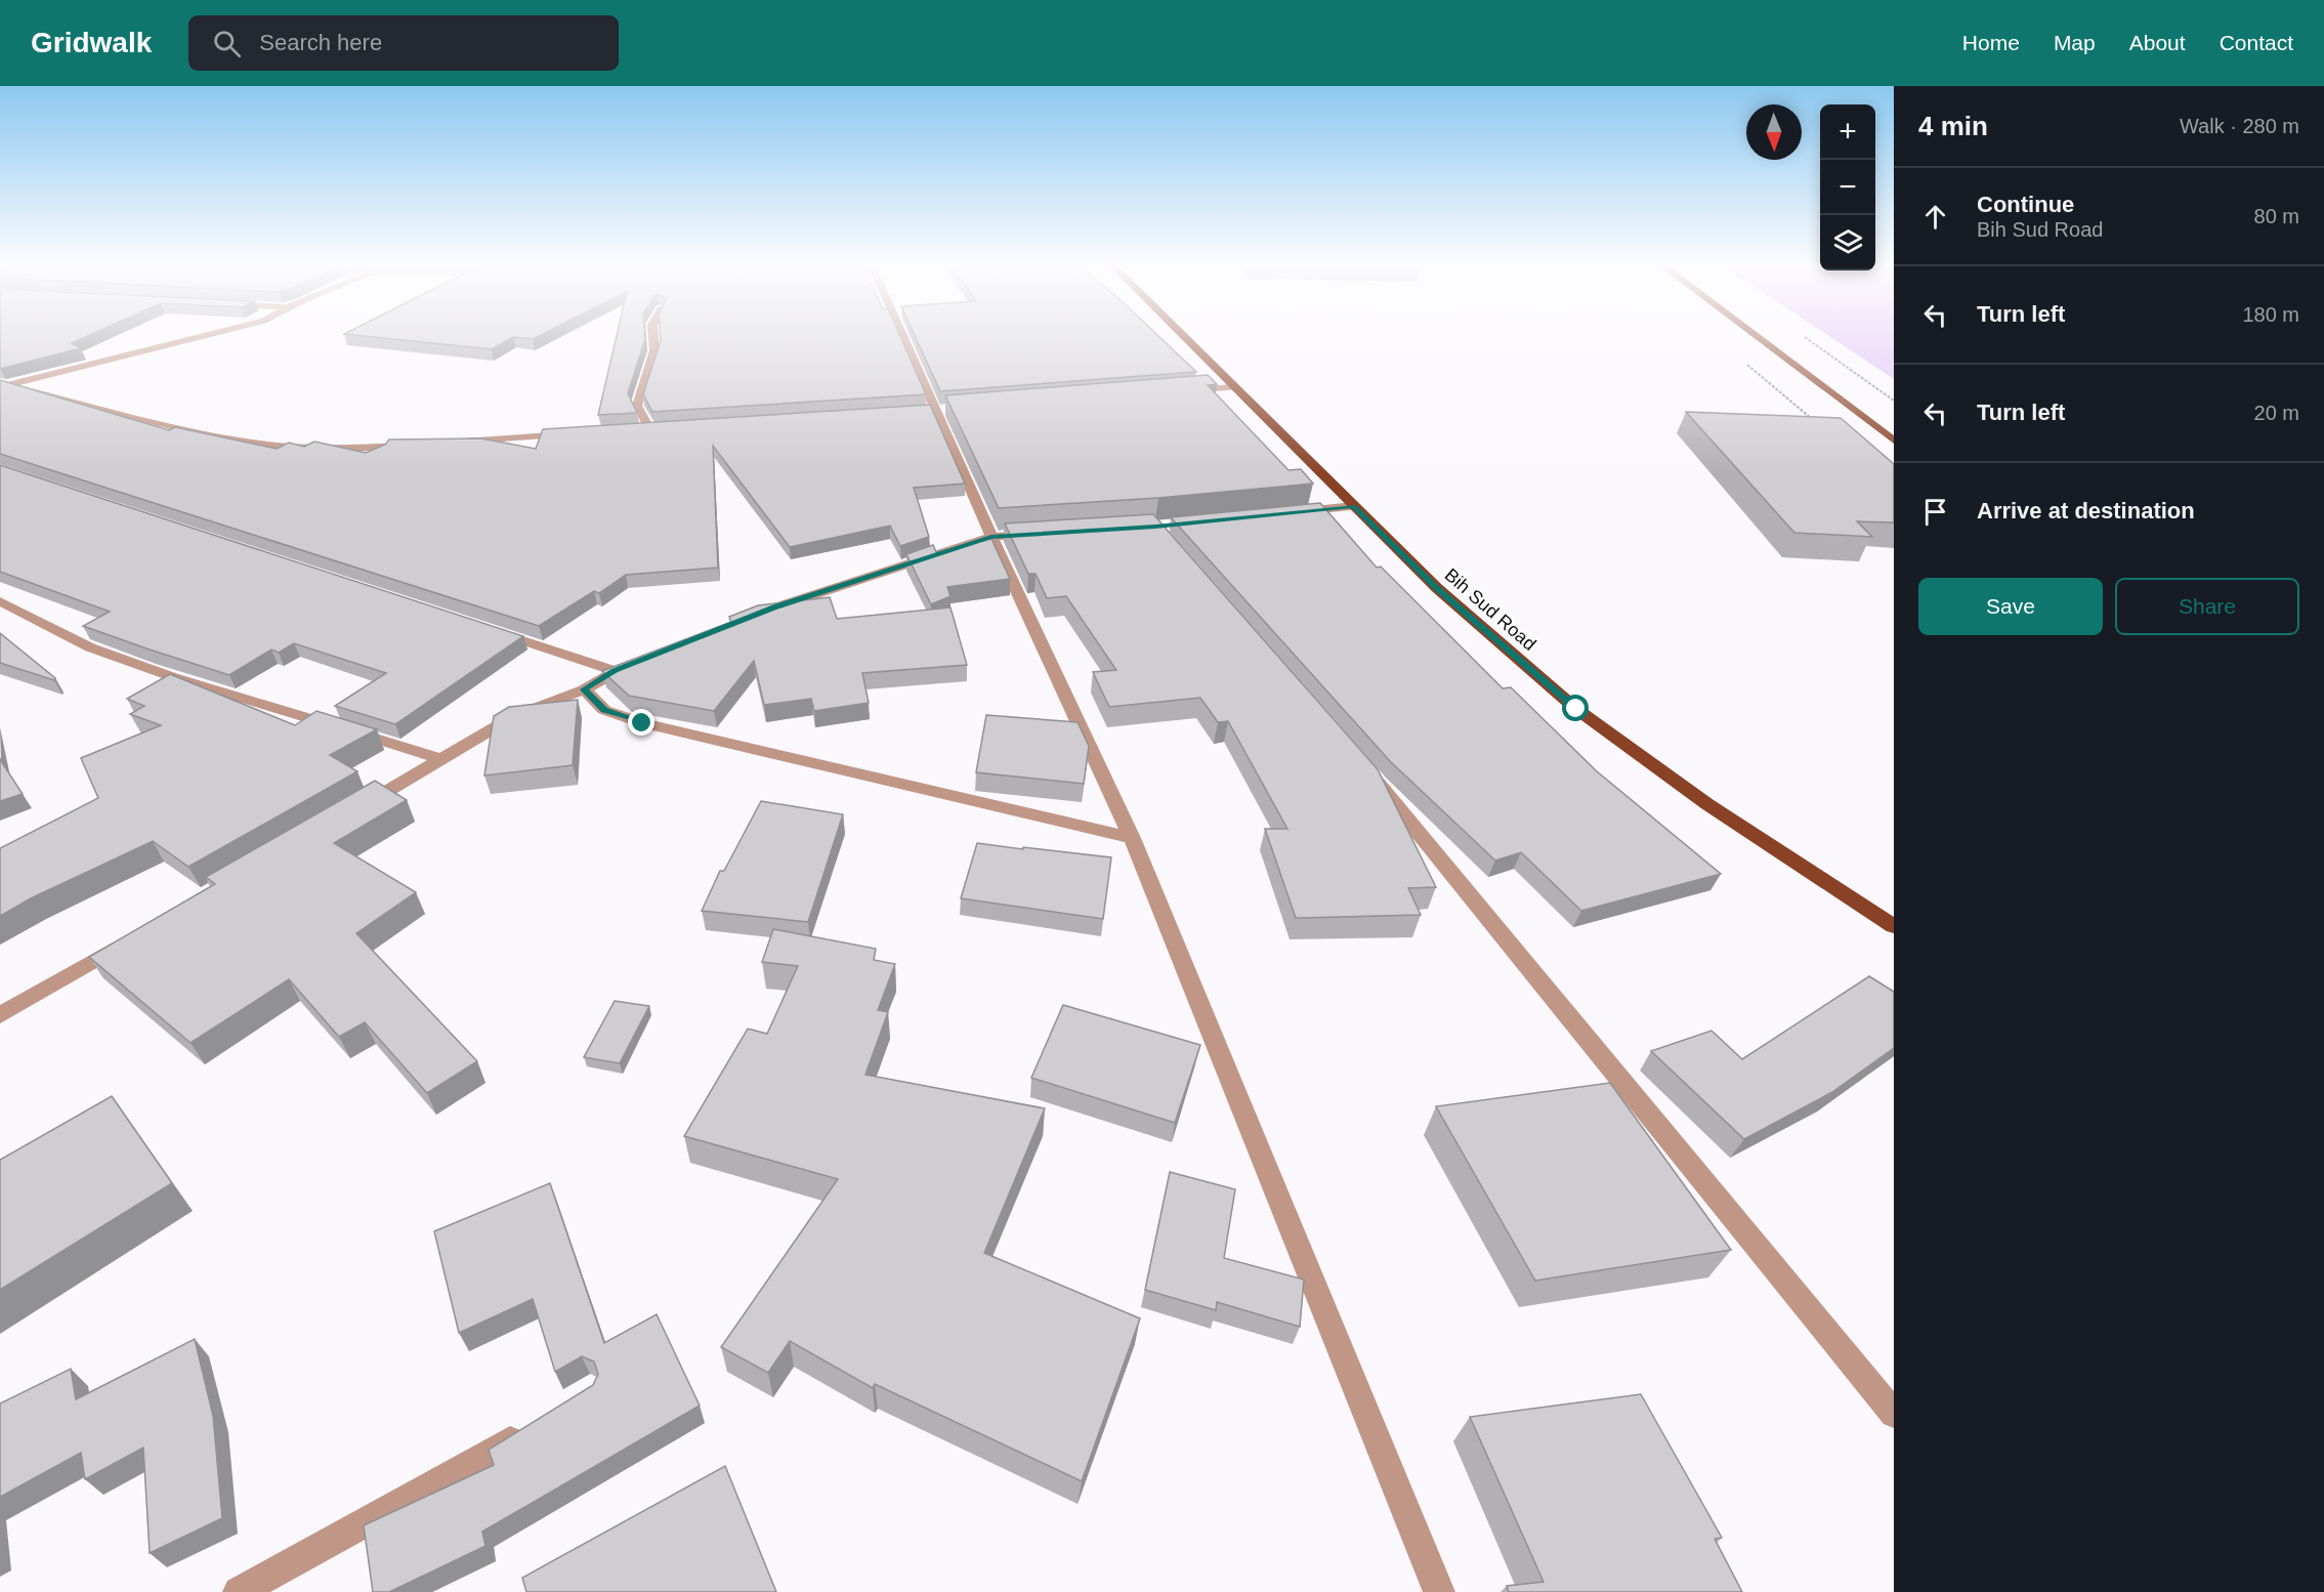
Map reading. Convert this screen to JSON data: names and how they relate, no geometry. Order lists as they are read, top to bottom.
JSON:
{
  "streets": {
    "main road": ["Bih Sud Road"]
  },
  "north": "bottom",
  "page": {
    "header": "Gridwalk",
    "search": "Search here",
    "nav": [
      "Home",
      "Map",
      "About",
      "Contact"
    ],
    "heading": ["4 min", "Walk · 280 m"],
    "map_buttons": ["+", "−"],
    "list": [
      ["Continue", "Bih Sud Road", "80 m"],
      ["Turn left", "180 m"],
      ["Turn left", "20 m"],
      "Arrive at destination"
    ],
    "buttons": ["Save", "Share"]
  }
}
